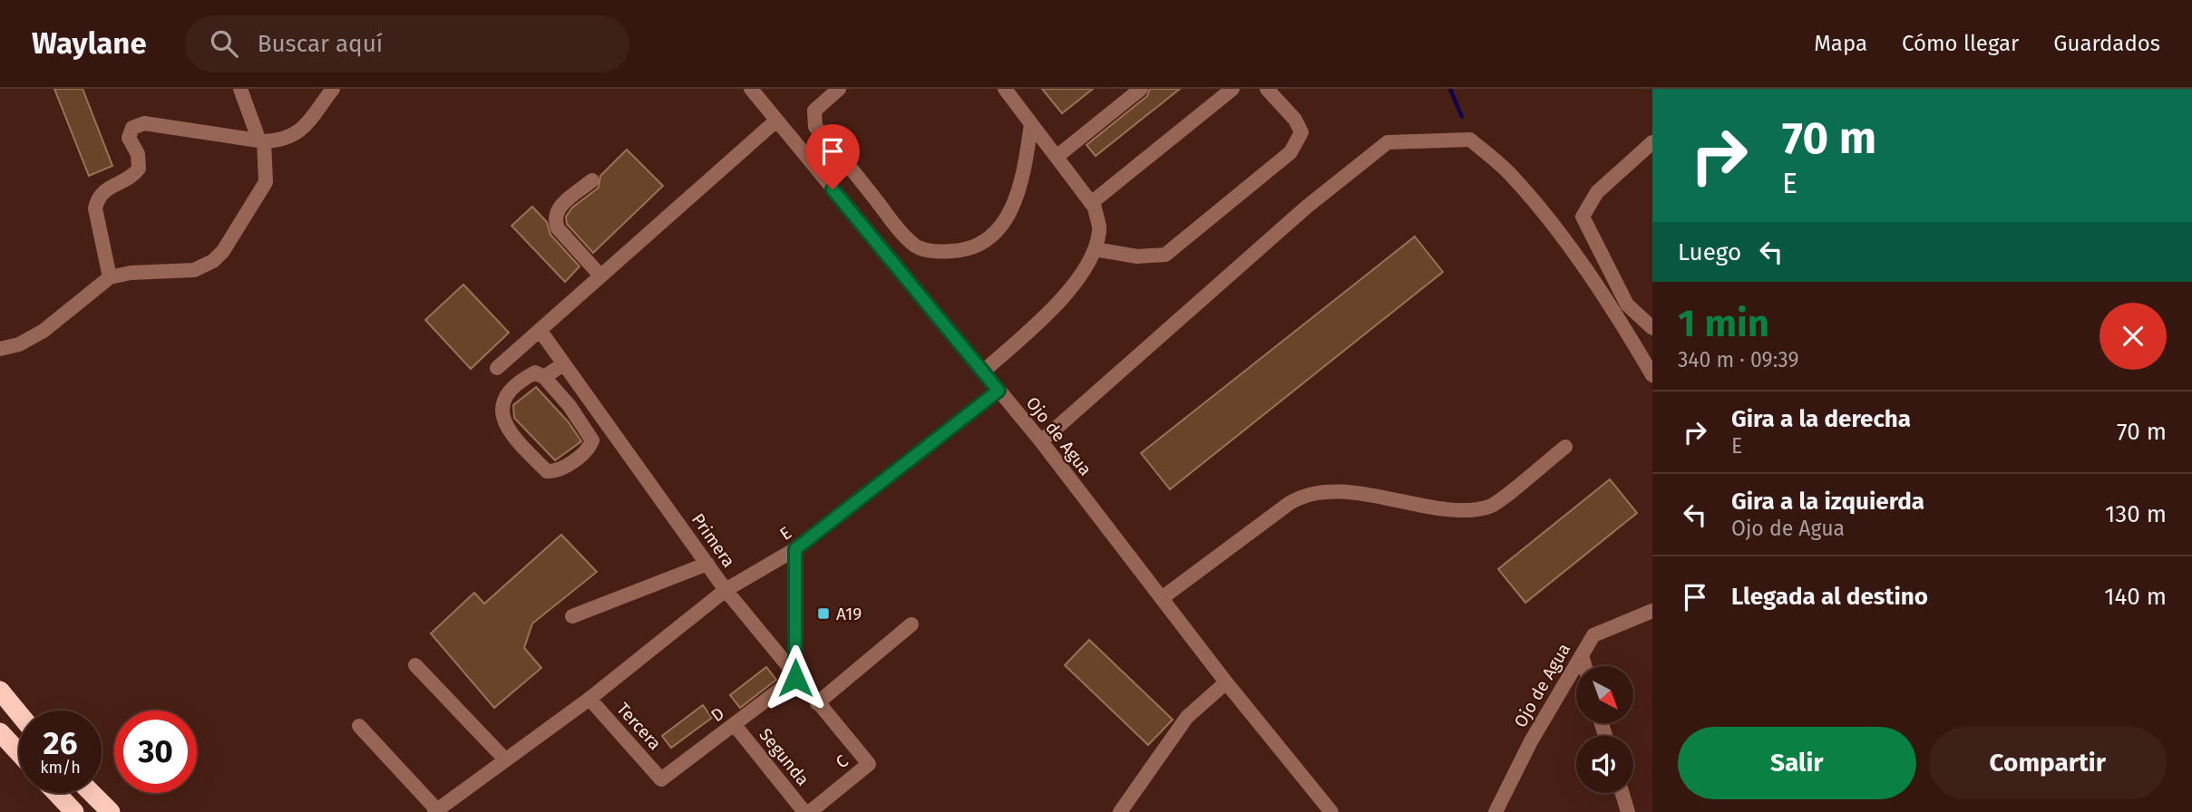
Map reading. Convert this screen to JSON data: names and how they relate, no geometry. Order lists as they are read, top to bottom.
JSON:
{
  "streets": {
    "street": [
      "Ojo de Agua",
      "E",
      "Primera",
      "D",
      "Tercera",
      "Segunda",
      "C"
    ]
  },
  "crossings": [
    ["Ojo de Agua", "E"],
    ["E", "Primera"],
    ["E", "Tercera"],
    ["Primera", "D"],
    ["Primera", "C"],
    ["D", "Tercera"],
    ["D", "Segunda"]
  ],
  "places": {
    "transit": ["A19"]
  },
  "north": "bottom right",
  "page": {
    "header": "Waylane",
    "search": "Buscar aquí",
    "nav": ["Mapa", "Cómo llegar", "Guardados"],
    "turn": ["70 m", "E"],
    "then": "Luego",
    "heading": ["1 min", "340 m · 09:39"],
    "list": [
      {
        "name": "Gira a la derecha",
        "note": "E",
        "value": "70 m"
      },
      {
        "name": "Gira a la izquierda",
        "note": "Ojo de Agua",
        "value": "130 m"
      },
      {
        "name": "Llegada al destino",
        "value": "140 m"
      }
    ],
    "speed": "26 km/h",
    "limit": "30",
    "buttons": ["Salir", "Compartir"]
  }
}
